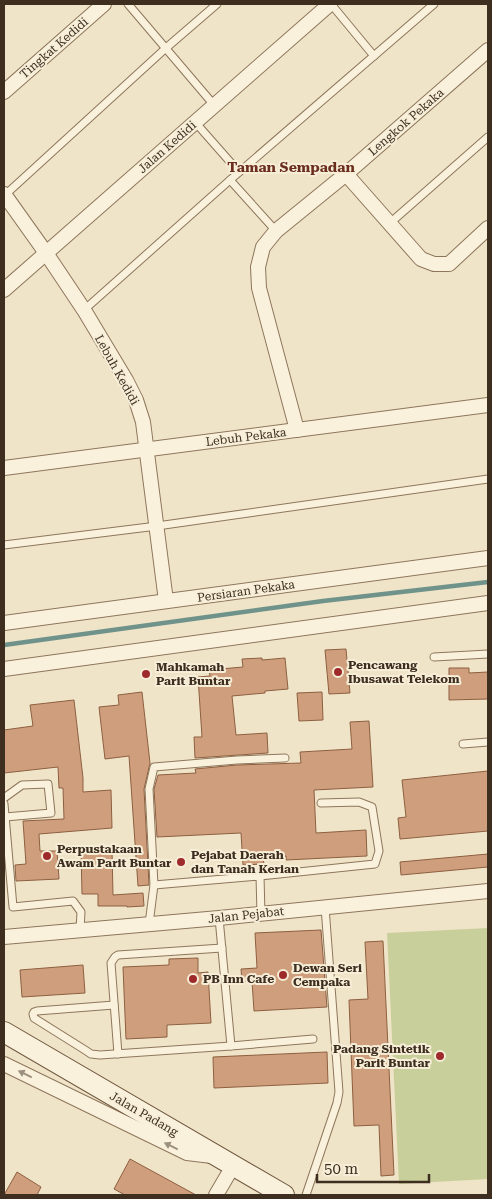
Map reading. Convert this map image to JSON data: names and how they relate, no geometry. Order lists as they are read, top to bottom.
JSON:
{
  "streets": {
    "street": [
      "Tingkat Kedidi",
      "Lengkok Pekaka",
      "Jalan Kedidi",
      "Lebuh Kedidi",
      "Lebuh Pekaka",
      "Persiaran Pekaka",
      "Jalan Pejabat",
      "Jalan Padang"
    ]
  },
  "crossings": [
    ["Lengkok Pekaka", "Lebuh Pekaka"],
    ["Jalan Kedidi", "Lebuh Kedidi"],
    ["Lebuh Kedidi", "Lebuh Pekaka"],
    ["Lebuh Kedidi", "Persiaran Pekaka"]
  ],
  "districts": ["Taman Sempadan"],
  "places": [
    "Pencawang Ibusawat Telekom",
    "Mahkamah Parit Buntar",
    "Perpustakaan Awam Parit Buntar",
    "Pejabat Daerah dan Tanah Kerian",
    "Dewan Seri Cempaka",
    "PB Inn Cafe",
    "Padang Sintetik Parit Buntar"
  ],
  "scale_bar": "50 m"
}
